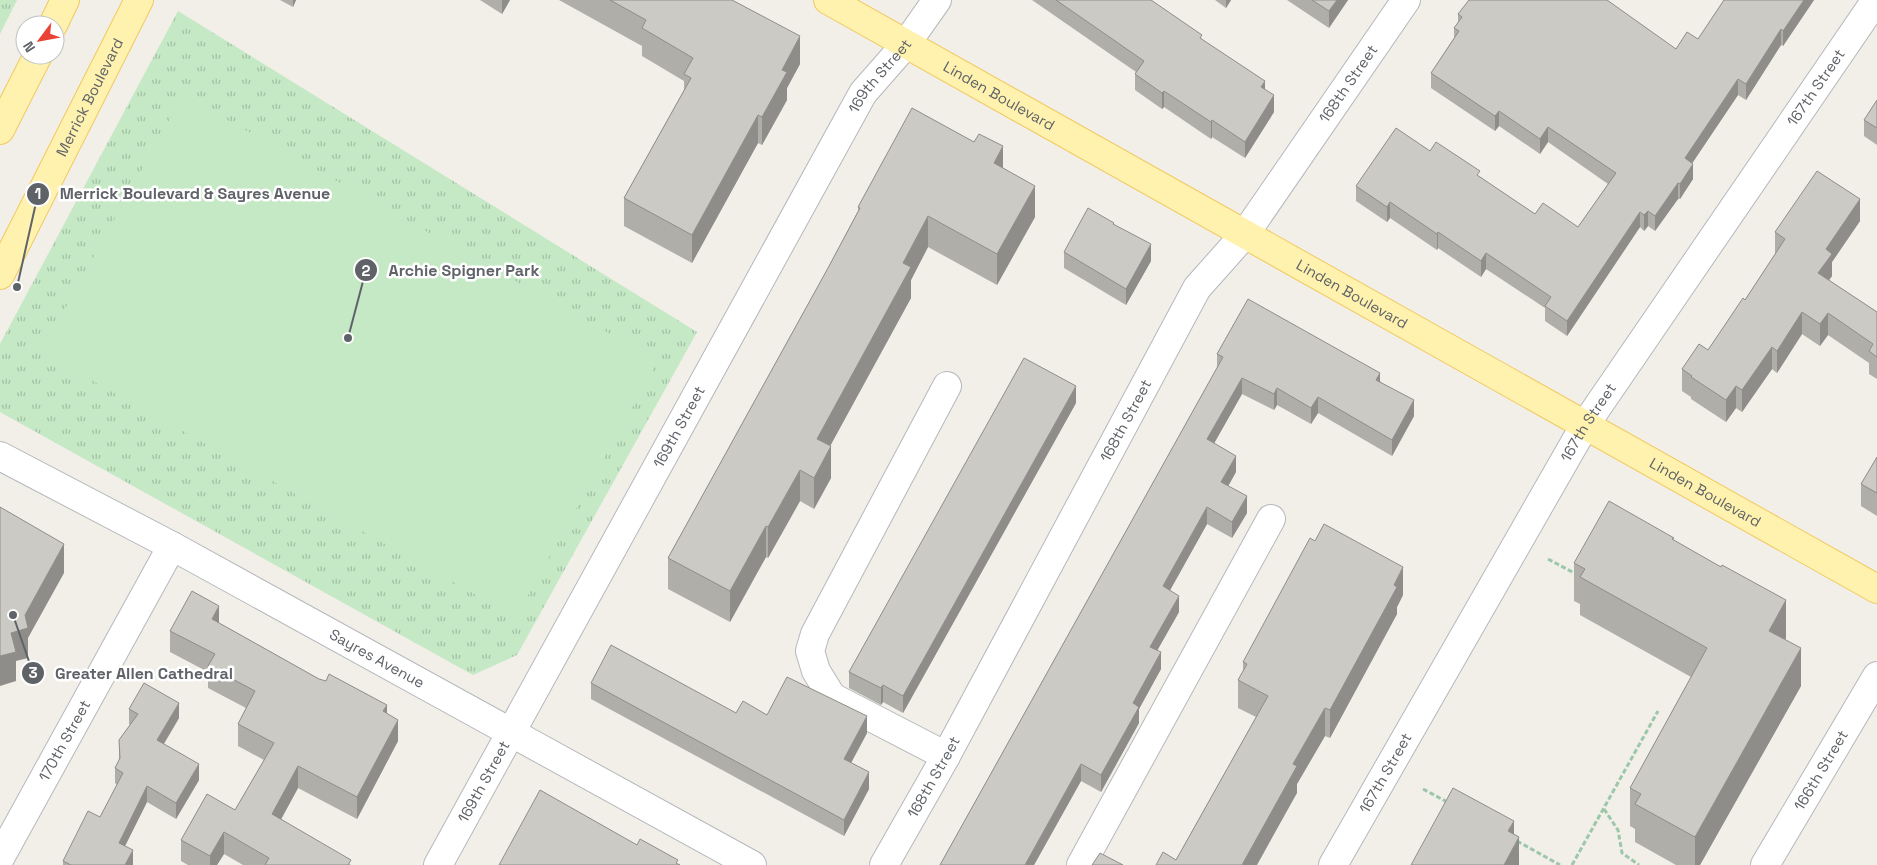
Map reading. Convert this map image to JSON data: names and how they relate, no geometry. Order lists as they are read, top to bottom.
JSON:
{
  "streets": {
    "main road": ["Linden Boulevard", "Merrick Boulevard"],
    "street": [
      "169th Street",
      "168th Street",
      "167th Street",
      "Sayres Avenue",
      "170th Street",
      "166th Street"
    ]
  },
  "crossings": [
    ["169th Street", "Linden Boulevard"],
    ["169th Street", "Sayres Avenue"],
    ["168th Street", "Linden Boulevard"],
    ["167th Street", "Linden Boulevard"],
    ["Sayres Avenue", "170th Street"]
  ],
  "places": ["Merrick Boulevard & Sayres Avenue", "Archie Spigner Park", "Greater Allen Cathedral"],
  "north": "bottom left"
}
